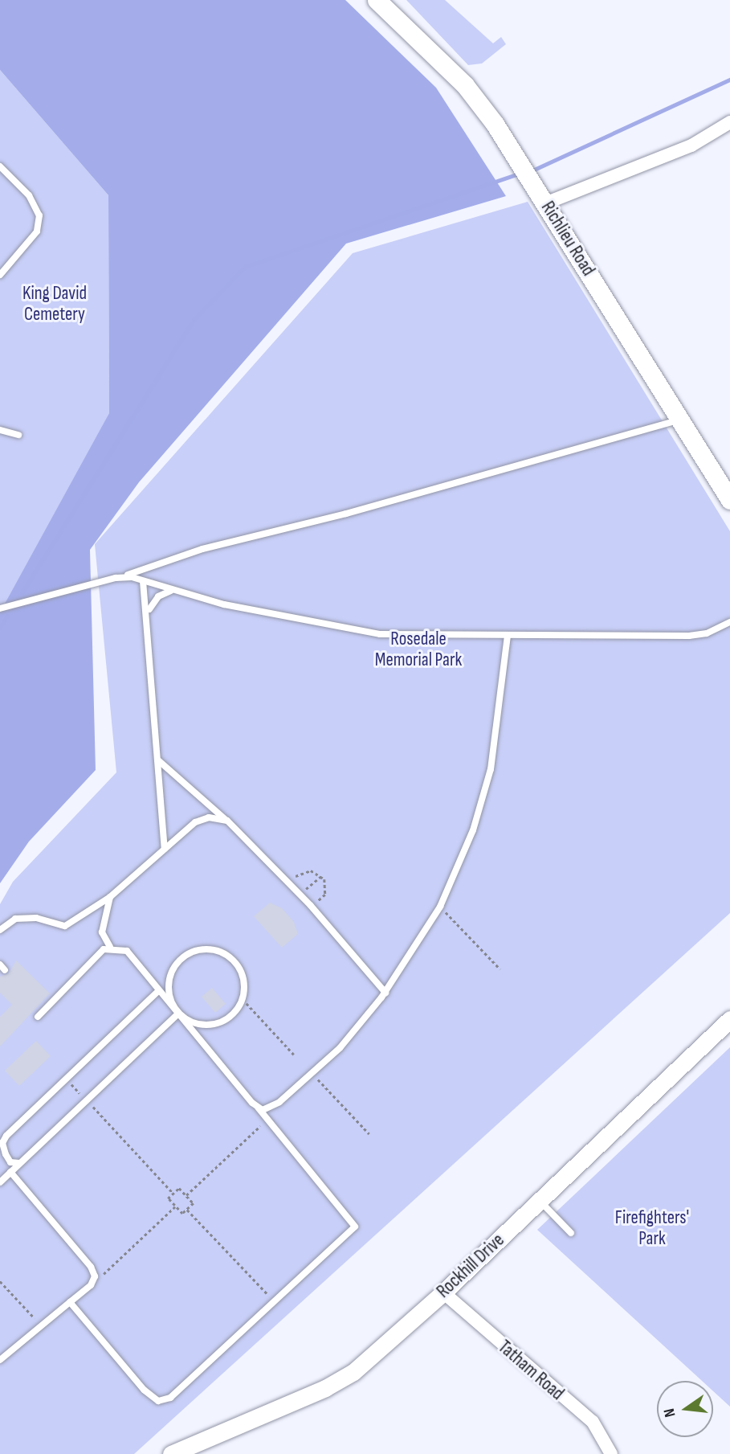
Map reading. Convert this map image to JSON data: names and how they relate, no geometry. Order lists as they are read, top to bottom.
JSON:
{
  "streets": {
    "main road": ["Richlieu Road"],
    "street": ["Rockhill Drive", "Tatham Road"]
  },
  "crossings": [
    ["Rockhill Drive", "Tatham Road"]
  ],
  "parks": ["King David Cemetery", "Rosedale Memorial Park", "Firefighters' Park"],
  "north": "left"
}
